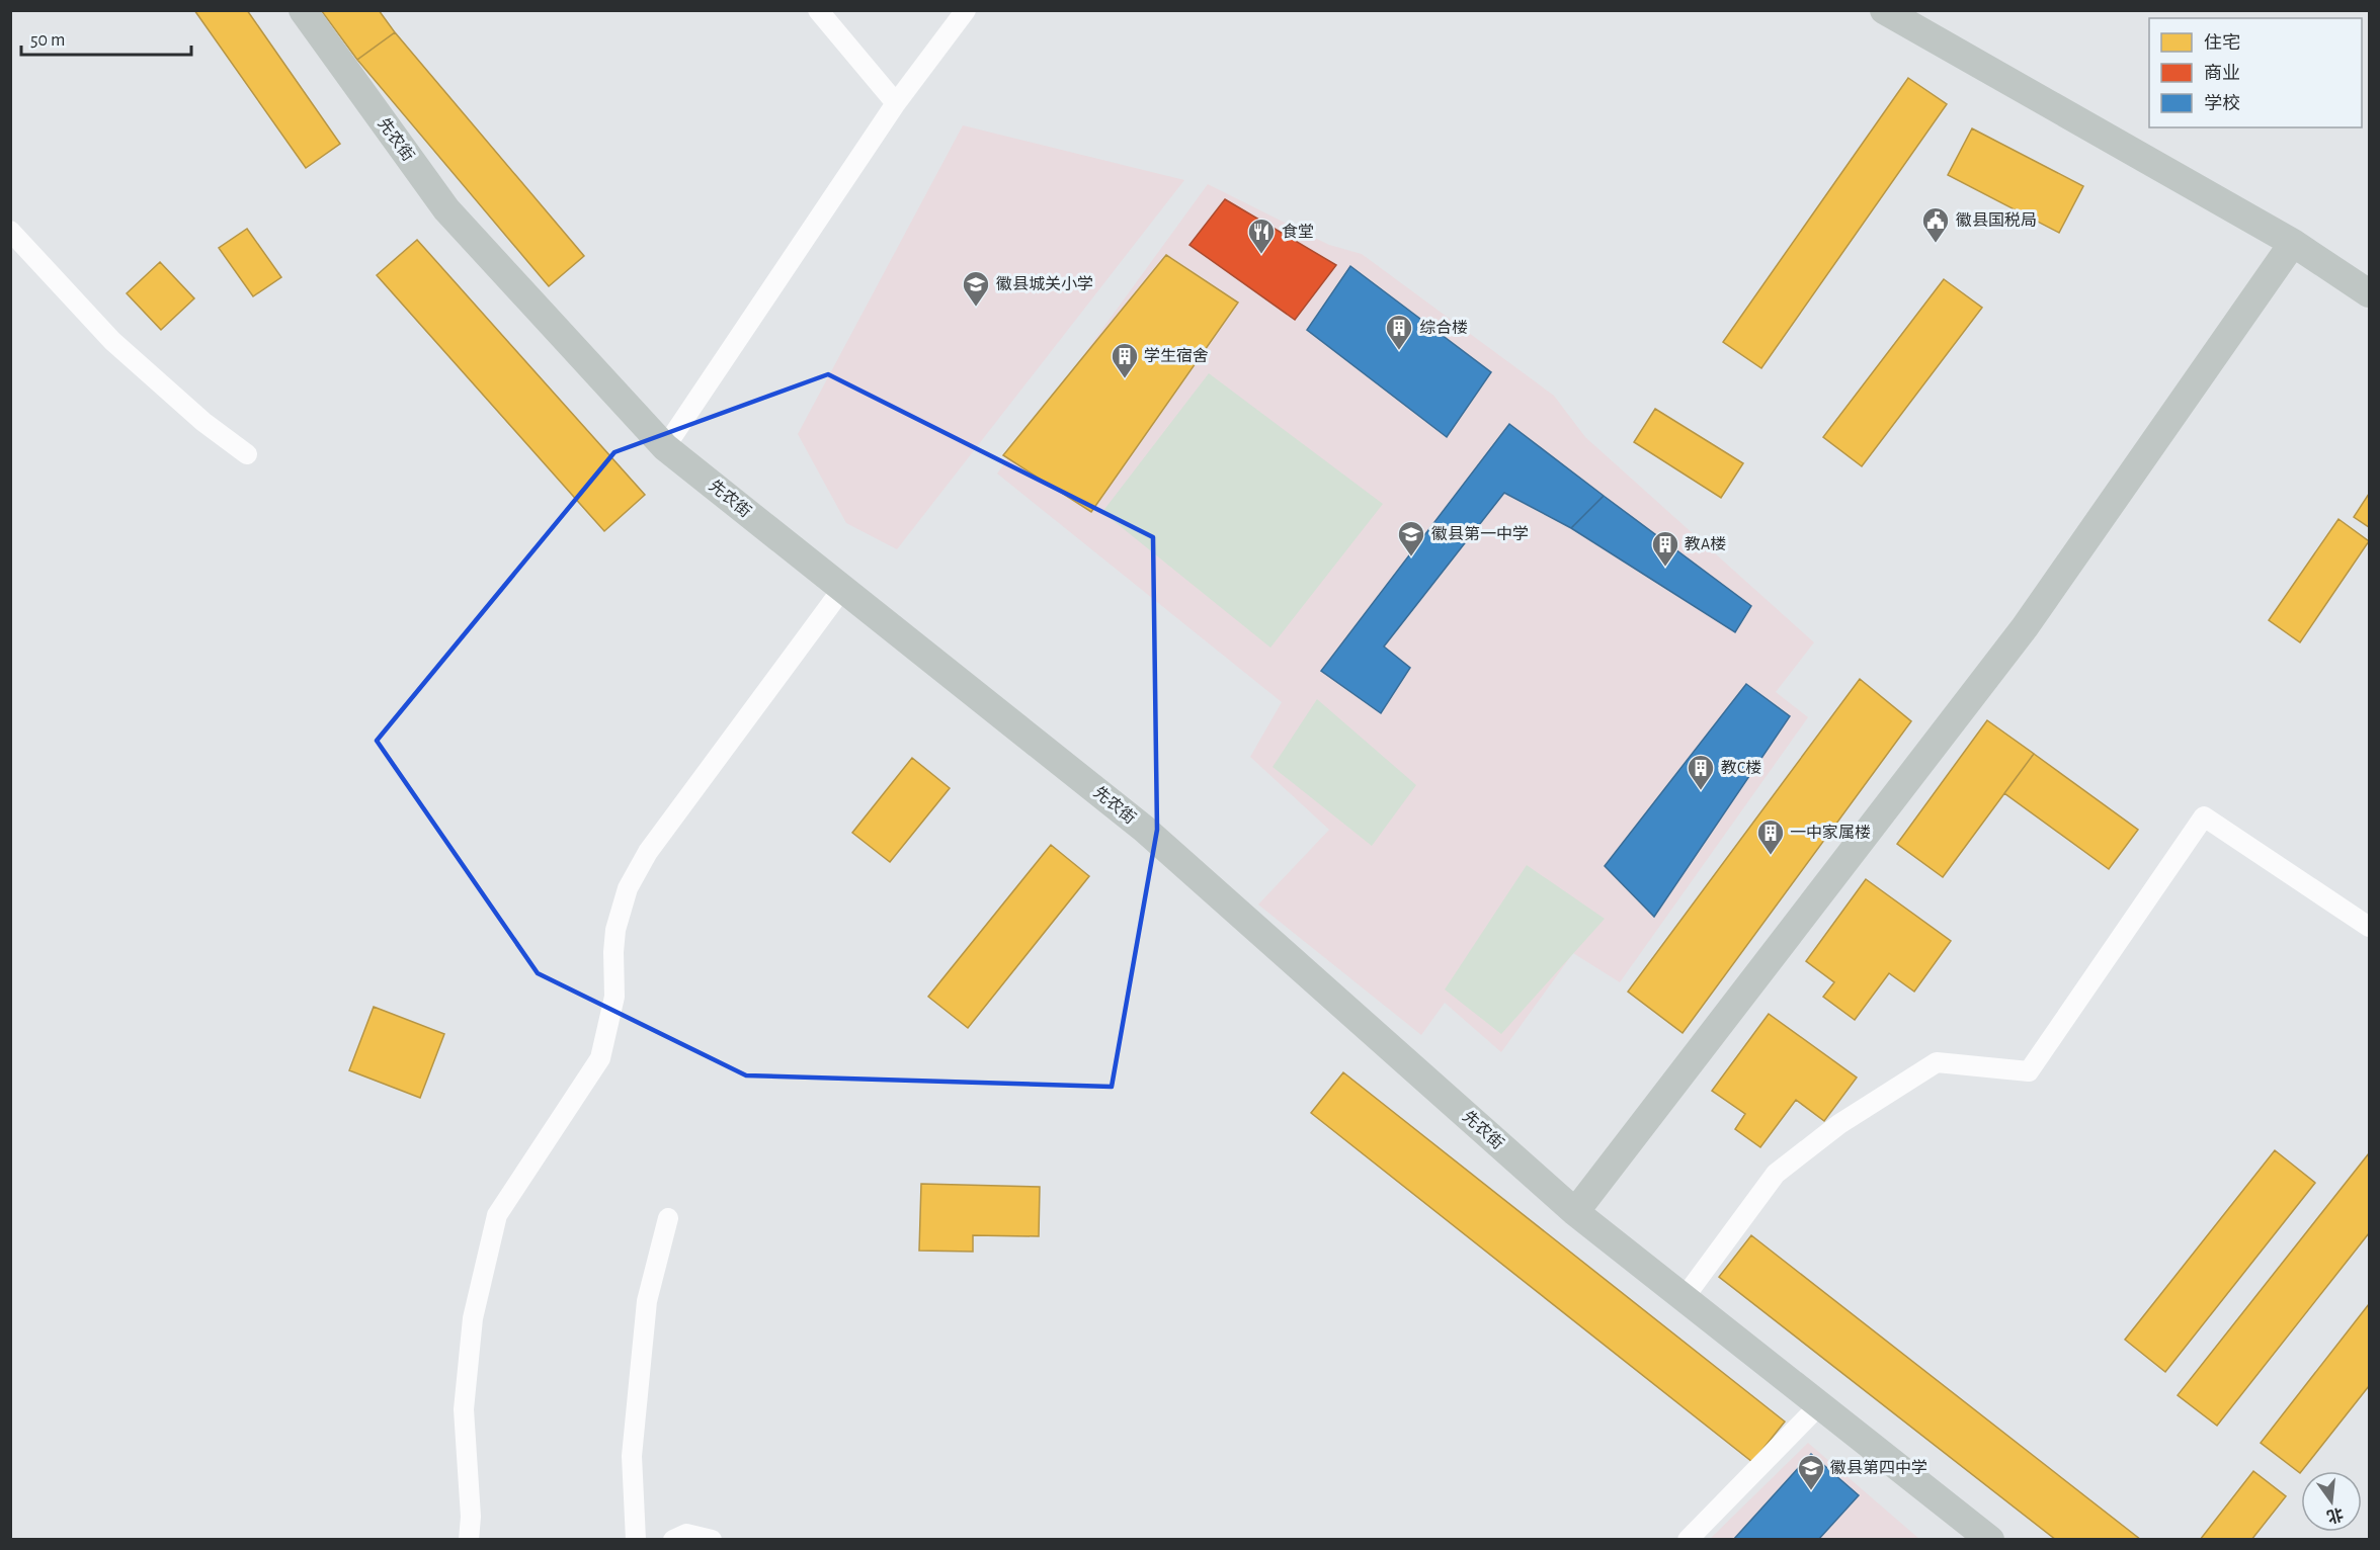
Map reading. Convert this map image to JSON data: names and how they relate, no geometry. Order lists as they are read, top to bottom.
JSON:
{
  "streets": {
    "main road": ["先农街"]
  },
  "places": {
    "public building": ["徽县国税局"],
    "restaurant": ["食堂"],
    "school or university": ["徽县城关小学", "徽县第一中学", "徽县第四中学"],
    "building": [
      "综合楼",
      "学生宿舍",
      "教A楼",
      "教C楼",
      "一中家属楼"
    ]
  },
  "legend": ["住宅", "商业", "学校"],
  "scale_bar": "50 m",
  "north": "bottom"
}
